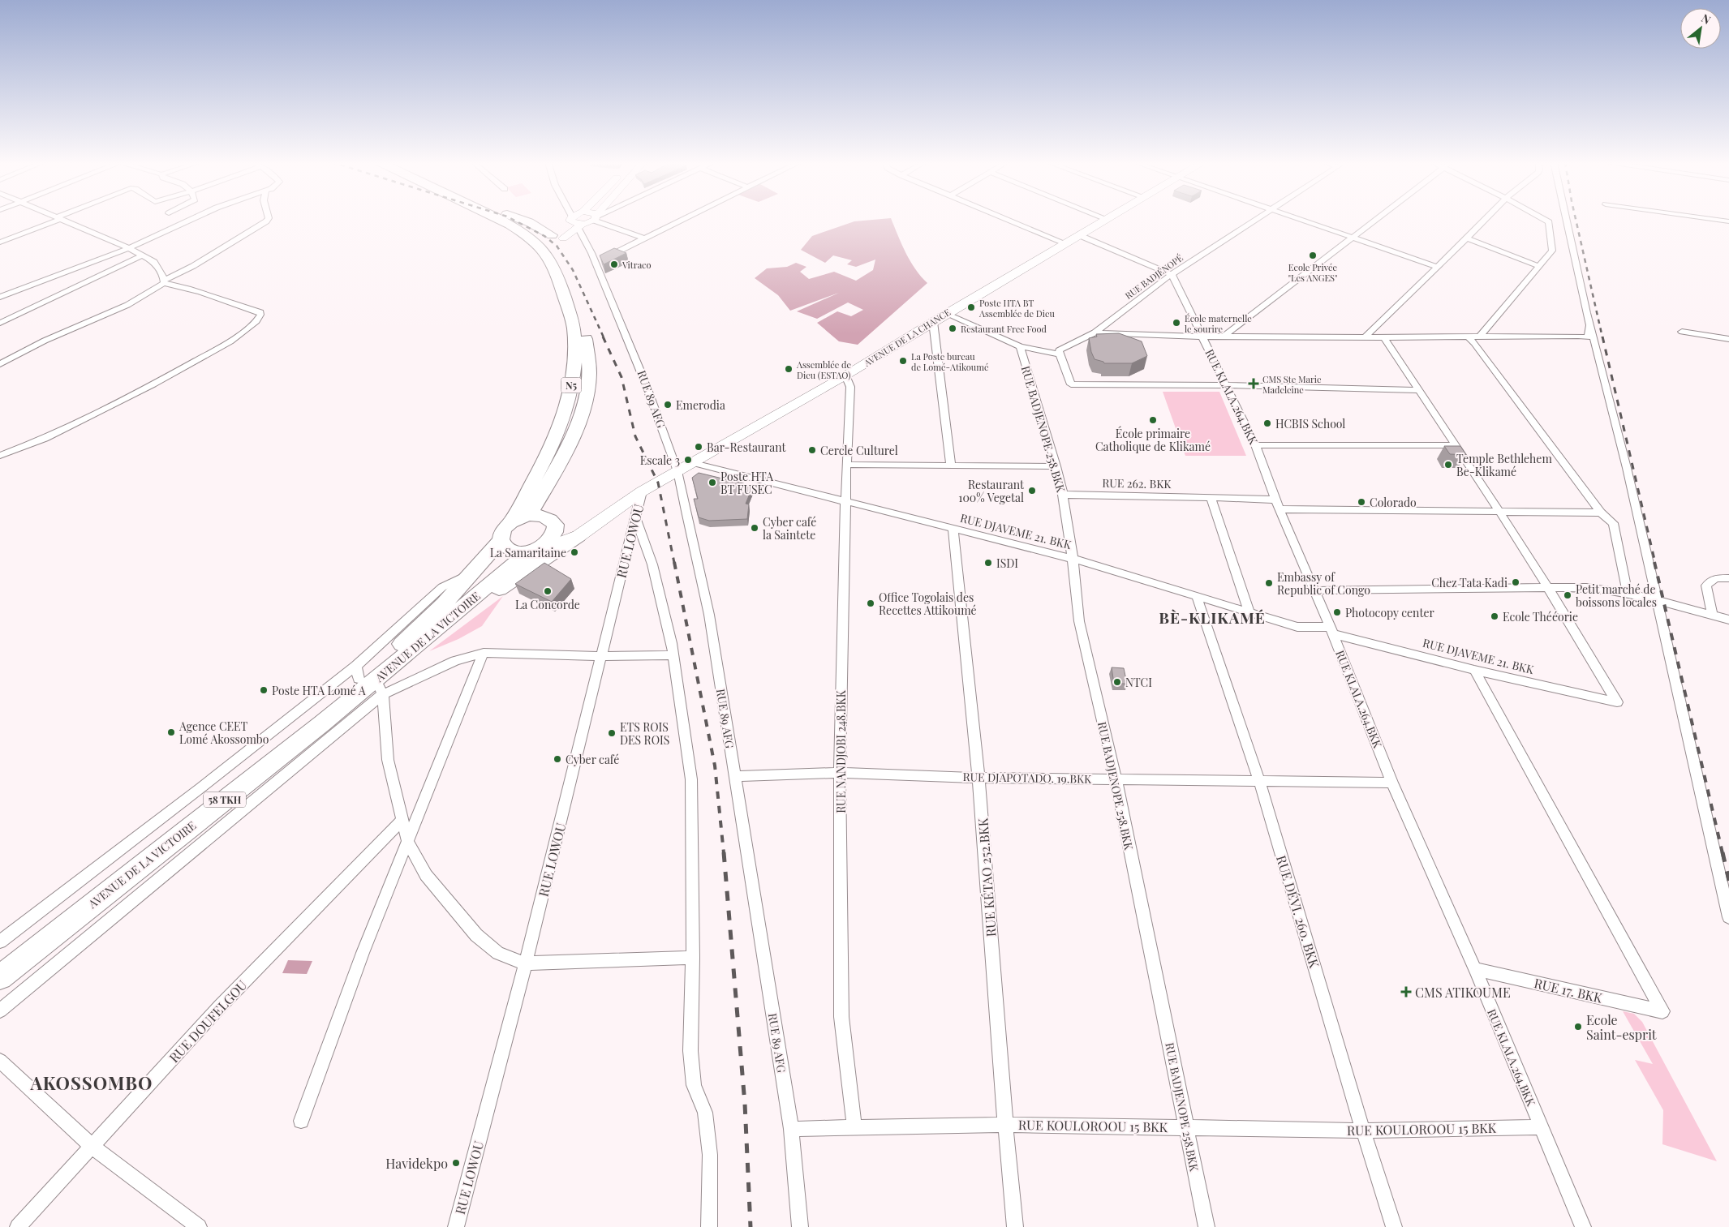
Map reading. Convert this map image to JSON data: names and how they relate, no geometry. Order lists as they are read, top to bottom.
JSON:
{
  "streets": {
    "highway": ["N5", "AVENUE DE LA VICTOIRE", "58 TKH"],
    "main road": ["AVENUE DE LA CHANCE"],
    "street": [
      "RUE BADJÉNOPÉ",
      "RUE KLALA.264.BKK",
      "RUE 89 AFG",
      "RUE BADJENOPE 258.BKK",
      "RUE 262. BKK",
      "RUE DJAVEME 21. BKK",
      "RUE LOWOU",
      "RUE NANDJOBI 248.BKK",
      "RUE DJAPOTADO. 19.BKK",
      "RUE KÉTAO 252.BKK",
      "RUE DÉVI. 260. BKK",
      "RUE 17. BKK",
      "RUE DOUFELGOU",
      "RUE KOULOROOU 15 BKK"
    ]
  },
  "crossings": [
    ["RUE BADJÉNOPÉ", "RUE KLALA.264.BKK"],
    ["AVENUE DE LA CHANCE", "N5"],
    ["AVENUE DE LA CHANCE", "RUE 89 AFG"],
    ["AVENUE DE LA CHANCE", "RUE DJAVEME 21. BKK"],
    ["AVENUE DE LA CHANCE", "RUE LOWOU"],
    ["AVENUE DE LA CHANCE", "AVENUE DE LA VICTOIRE"],
    ["AVENUE DE LA CHANCE", "RUE NANDJOBI 248.BKK"],
    ["N5", "AVENUE DE LA VICTOIRE"],
    ["RUE KLALA.264.BKK", "RUE 262. BKK"],
    ["RUE KLALA.264.BKK", "RUE DJAVEME 21. BKK"],
    ["RUE KLALA.264.BKK", "RUE DJAPOTADO. 19.BKK"],
    ["RUE KLALA.264.BKK", "RUE 17. BKK"],
    ["RUE KLALA.264.BKK", "RUE KOULOROOU 15 BKK"],
    ["RUE 89 AFG", "RUE DJAPOTADO. 19.BKK"],
    ["RUE 89 AFG", "RUE KOULOROOU 15 BKK"],
    ["RUE BADJENOPE 258.BKK", "RUE 262. BKK"],
    ["RUE BADJENOPE 258.BKK", "RUE DJAVEME 21. BKK"],
    ["RUE BADJENOPE 258.BKK", "RUE DJAPOTADO. 19.BKK"],
    ["RUE BADJENOPE 258.BKK", "RUE KOULOROOU 15 BKK"],
    ["RUE DJAVEME 21. BKK", "RUE NANDJOBI 248.BKK"],
    ["RUE DJAVEME 21. BKK", "RUE KÉTAO 252.BKK"],
    ["RUE DJAVEME 21. BKK", "RUE DÉVI. 260. BKK"],
    ["RUE DJAVEME 21. BKK", "RUE 17. BKK"],
    ["RUE NANDJOBI 248.BKK", "RUE DJAPOTADO. 19.BKK"],
    ["RUE NANDJOBI 248.BKK", "RUE KOULOROOU 15 BKK"],
    ["RUE DJAPOTADO. 19.BKK", "RUE KÉTAO 252.BKK"],
    ["RUE DJAPOTADO. 19.BKK", "RUE DÉVI. 260. BKK"],
    ["RUE KÉTAO 252.BKK", "RUE KOULOROOU 15 BKK"],
    ["RUE DÉVI. 260. BKK", "RUE KOULOROOU 15 BKK"]
  ],
  "districts": ["BÈ-KLIKAMÉ", "AKOSSOMBO"],
  "places": {
    "other": [
      "Ecole Privée \"Les ANGES\"",
      "Vitraco",
      "Poste HTA BT Assemblée de Dieu",
      "École maternelle le sourire",
      "Restaurant Free Food",
      "La Poste bureau de Lomé-Atikoumé",
      "Assemblée de Dieu (ESTAO)",
      "Emerodia",
      "École primaire Catholique de Klikamé",
      "HCBIS School",
      "Bar-Restaurant",
      "Cercle Culturel",
      "Escale 3",
      "Temple Bethlehem Be-Klikamé",
      "Poste HTA BT FUSEC",
      "Restaurant 100% Vegetal",
      "Colorado",
      "Cyber café la Saintete",
      "La Samaritaine",
      "ISDI",
      "Chez Tata Kadi",
      "Embassy of Republic of Congo",
      "La Concorde",
      "Petit marché de boissons locales",
      "Office Togolais des Recettes Attikoumé",
      "Photocopy center",
      "Ecole Thééorie",
      "NTCI",
      "Poste HTA Lomé A",
      "Agence CEET Lomé Akossombo",
      "ETS ROIS DES ROIS",
      "Cyber café",
      "Ecole Saint-esprit",
      "Havidekpo"
    ],
    "health": ["CMS Ste Marie Madeleine", "CMS ATIKOUME"]
  },
  "north": "top right"
}
